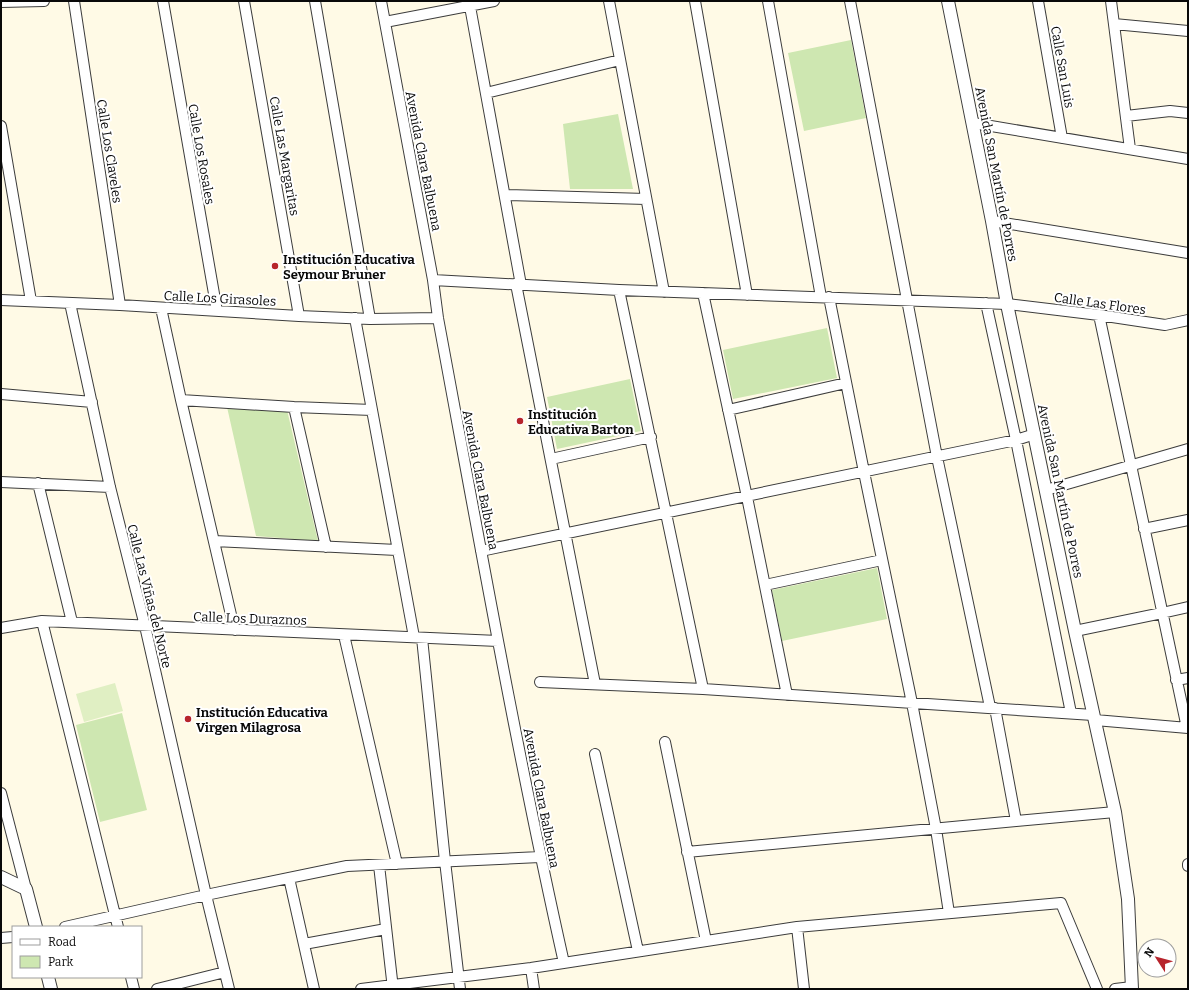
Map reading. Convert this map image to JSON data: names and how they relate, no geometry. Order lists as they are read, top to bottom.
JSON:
{
  "streets": {
    "street": [
      "Calle San Luis",
      "Calle Los Claveles",
      "Calle Los Rosales",
      "Calle Las Margaritas",
      "Avenida Clara Balbuena",
      "Avenida San Martín de Porres",
      "Calle Los Girasoles",
      "Calle Las Flores",
      "Calle Las Viñas del Norte",
      "Calle Los Duraznos"
    ]
  },
  "crossings": [
    ["Calle Los Claveles", "Calle Los Girasoles"],
    ["Calle Los Rosales", "Calle Los Girasoles"],
    ["Calle Las Margaritas", "Calle Los Girasoles"],
    ["Avenida Clara Balbuena", "Calle Los Girasoles"],
    ["Avenida Clara Balbuena", "Calle Las Flores"],
    ["Avenida Clara Balbuena", "Calle Los Duraznos"],
    ["Avenida San Martín de Porres", "Calle Las Flores"],
    ["Calle Los Girasoles", "Calle Las Viñas del Norte"],
    ["Calle Las Viñas del Norte", "Calle Los Duraznos"]
  ],
  "places": ["Institución Educativa Seymour Bruner", "Institución Educativa Barton", "Institución Educativa Virgen Milagrosa"],
  "legend": ["Road", "Park"],
  "north": "top left"
}
